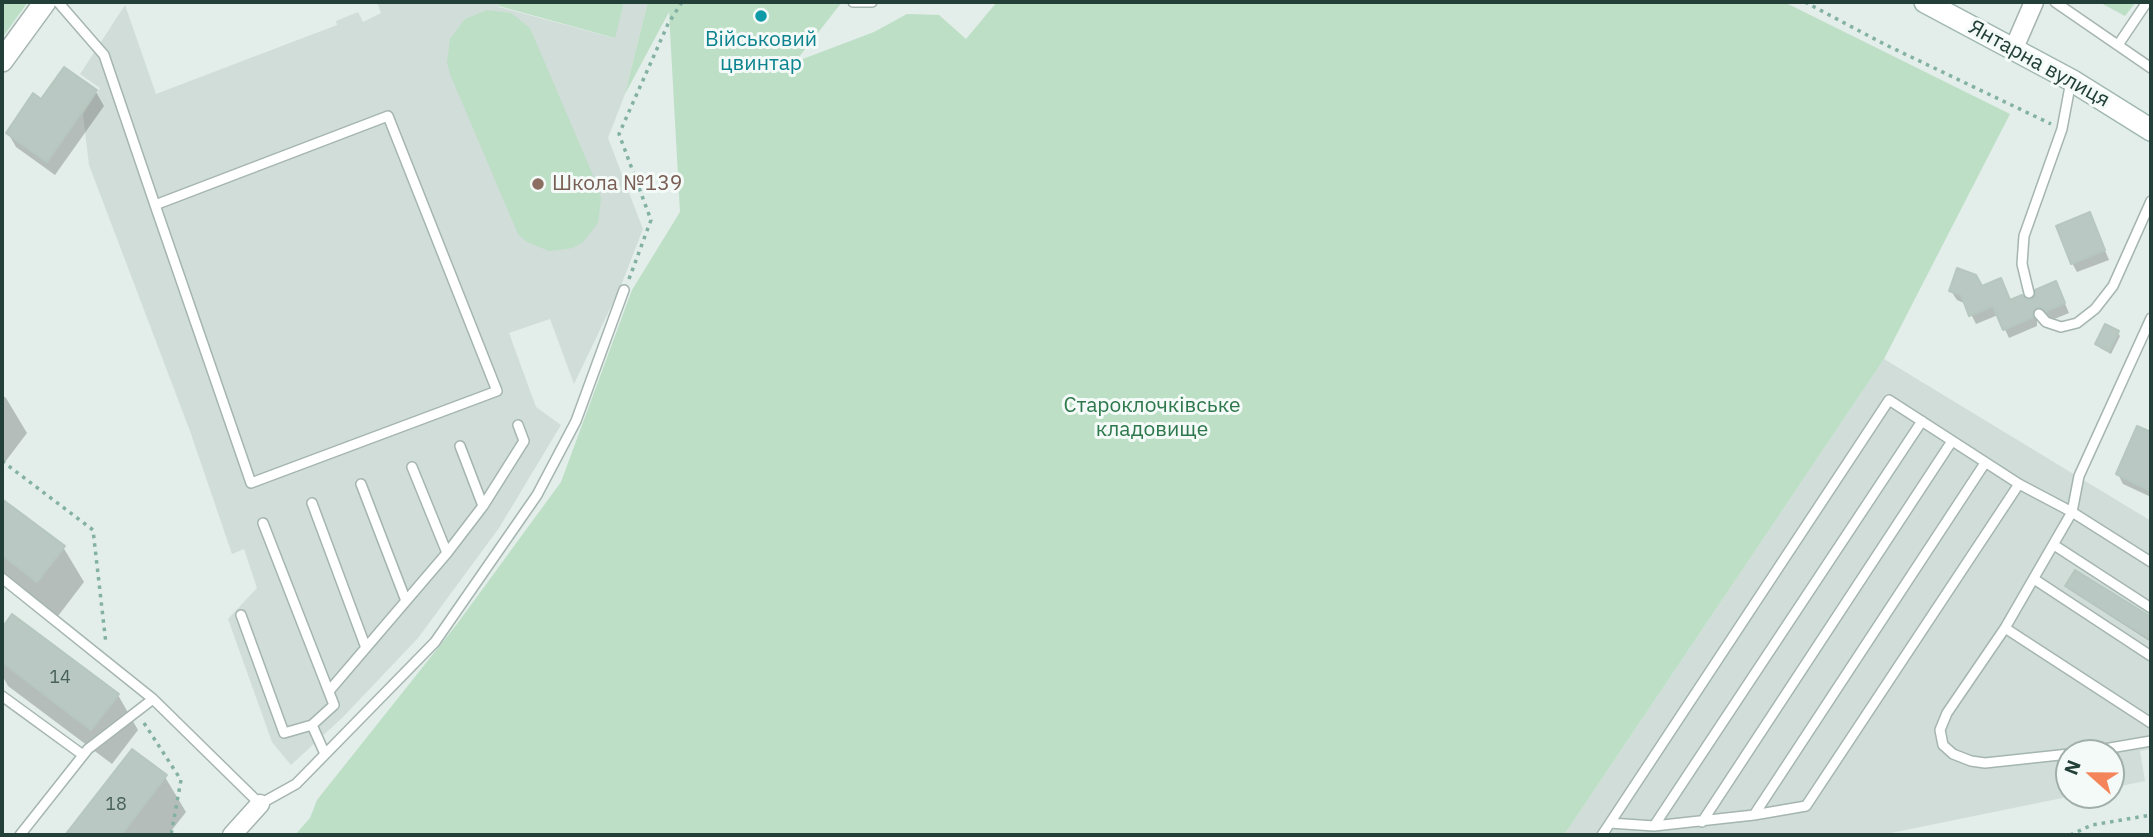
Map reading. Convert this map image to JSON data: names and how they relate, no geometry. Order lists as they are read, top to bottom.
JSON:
{
  "streets": {
    "main road": ["Янтарна вулиця"]
  },
  "parks": ["Староклочківське кладовище"],
  "places": ["Військовий цвинтар", "Школа №139"],
  "house_numbers": ["14", "18"],
  "north": "left"
}
